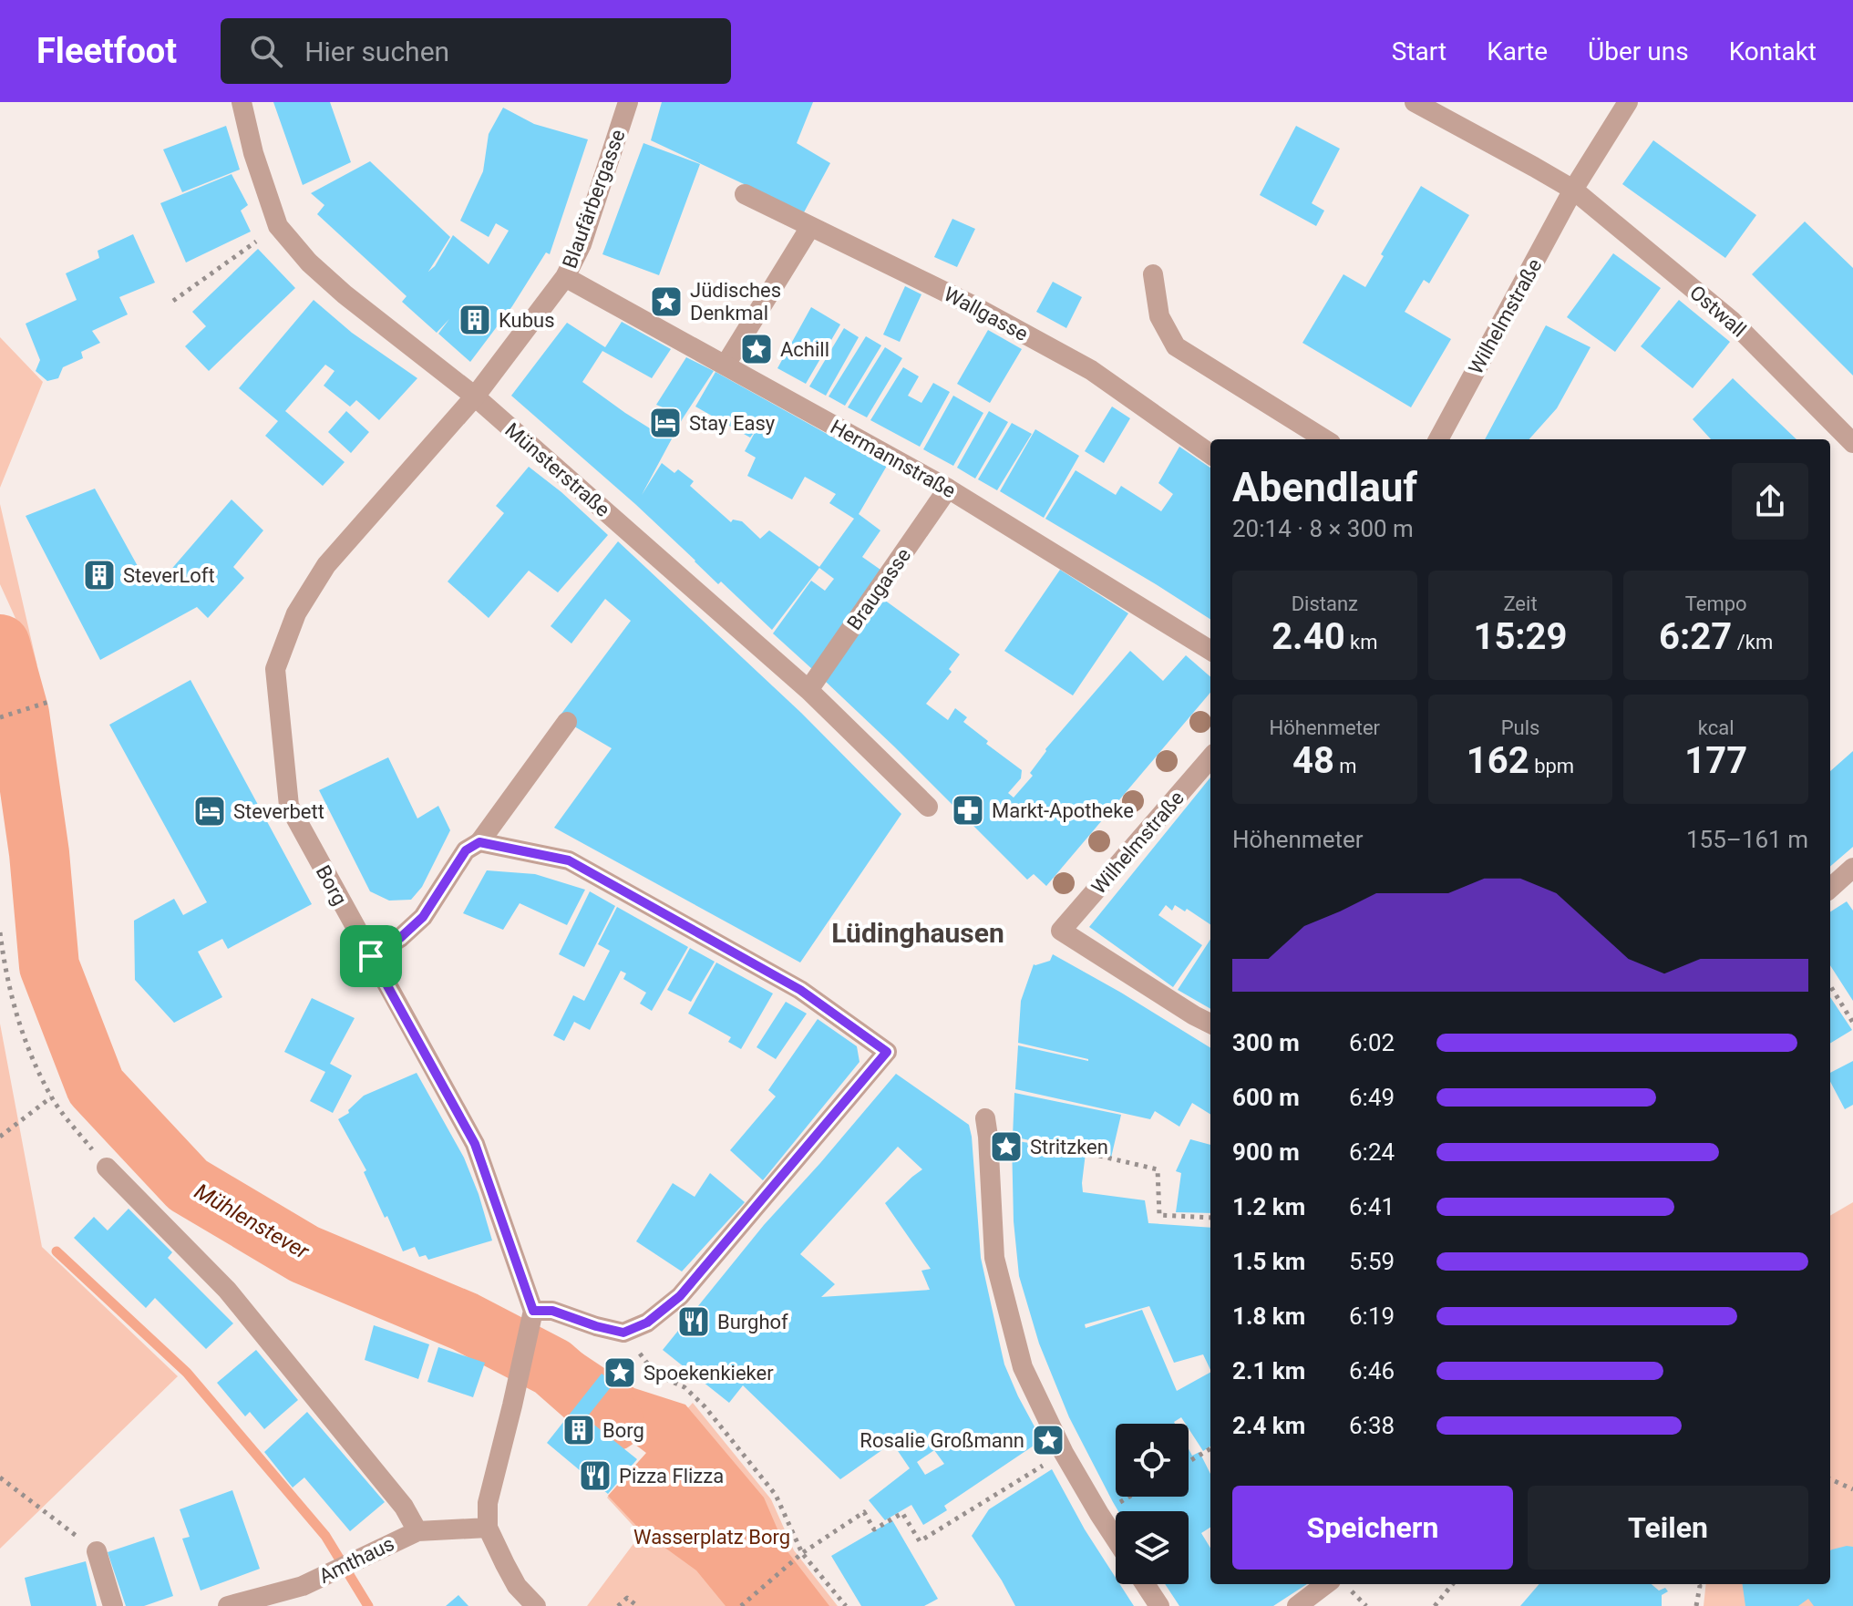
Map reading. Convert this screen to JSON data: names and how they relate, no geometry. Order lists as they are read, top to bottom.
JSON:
{
  "streets": {
    "street": [
      "Blaufärbergasse",
      "Ostwall",
      "Wallgasse",
      "Wilhelmstraße",
      "Hermannstraße",
      "Münsterstraße",
      "Braugasse",
      "Borg",
      "Amthaus"
    ]
  },
  "crossings": [
    ["Blaufärbergasse", "Hermannstraße"],
    ["Blaufärbergasse", "Münsterstraße"],
    ["Blaufärbergasse", "Borg"],
    ["Ostwall", "Wilhelmstraße"],
    ["Hermannstraße", "Braugasse"],
    ["Münsterstraße", "Braugasse"],
    ["Münsterstraße", "Borg"]
  ],
  "districts": ["Lüdinghausen"],
  "water": ["Mühlenstever"],
  "parks": ["Wasserplatz Borg"],
  "places": {
    "place": [
      "Jüdisches Denkmal",
      "Achill",
      "Stritzken",
      "Spoekenkieker",
      "Rosalie Großmann"
    ],
    "building": ["Kubus", "SteverLoft", "Borg"],
    "hotel": ["Stay Easy", "Steverbett"],
    "pharmacy": ["Markt-Apotheke"],
    "restaurant": ["Burghof", "Pizza Flizza"]
  },
  "page": {
    "header": "Fleetfoot",
    "search": "Hier suchen",
    "nav": [
      "Start",
      "Karte",
      "Über uns",
      "Kontakt"
    ],
    "heading": ["Abendlauf", "20:14 · 8 × 300 m"],
    "stats": [
      ["Distanz", "2.40 km"],
      ["Zeit", "15:29"],
      ["Tempo", "6:27 /km"],
      ["Höhenmeter", "48 m"],
      ["Puls", "162 bpm"],
      ["kcal", "177"]
    ],
    "chart": ["Höhenmeter", "155–161 m"],
    "list": [
      {
        "name": "300 m",
        "note": "6:02"
      },
      {
        "name": "600 m",
        "note": "6:49"
      },
      {
        "name": "900 m",
        "note": "6:24"
      },
      {
        "name": "1.2 km",
        "note": "6:41"
      },
      {
        "name": "1.5 km",
        "note": "5:59"
      },
      {
        "name": "1.8 km",
        "note": "6:19"
      },
      {
        "name": "2.1 km",
        "note": "6:46"
      },
      {
        "name": "2.4 km",
        "note": "6:38"
      }
    ],
    "buttons": ["Speichern", "Teilen"]
  }
}
